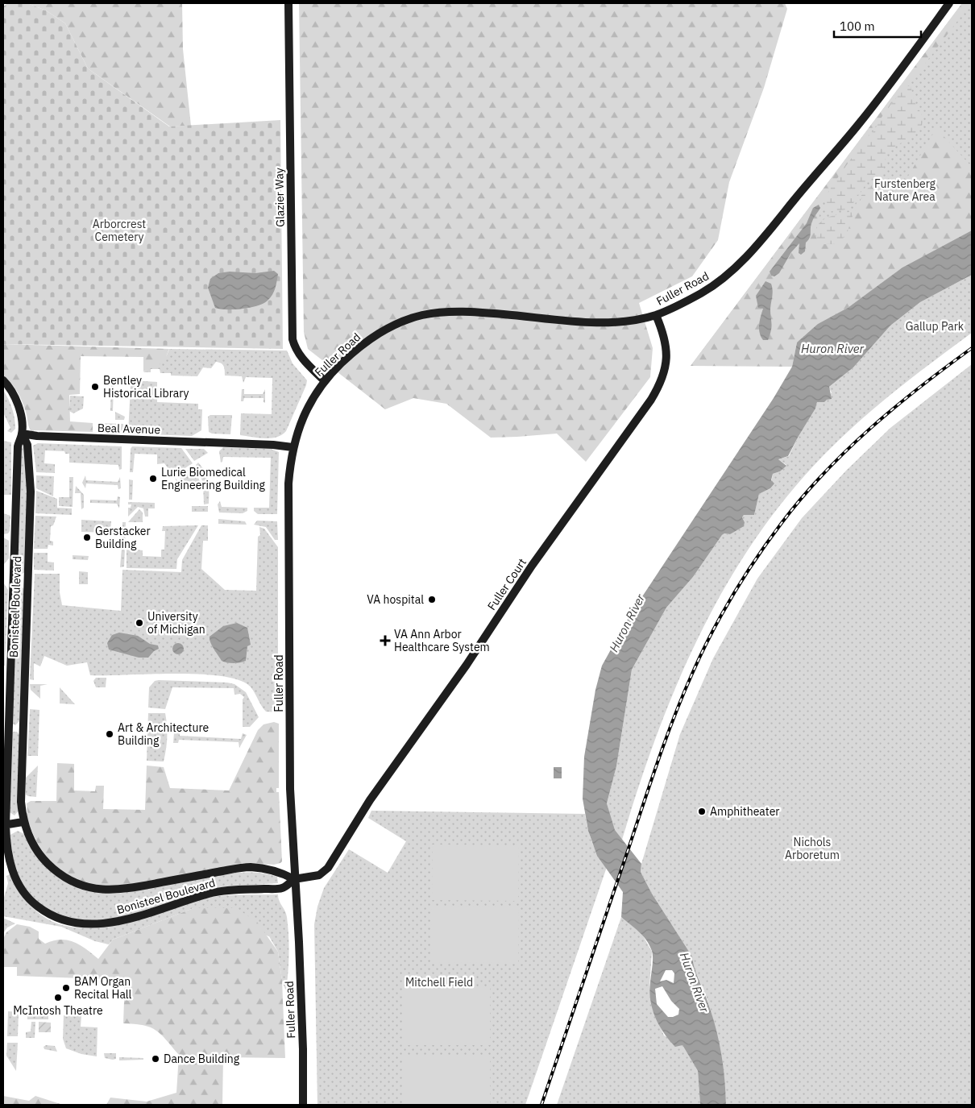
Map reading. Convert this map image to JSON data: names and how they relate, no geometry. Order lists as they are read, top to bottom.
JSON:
{
  "streets": {
    "street": [
      "Glazier Way",
      "Fuller Road",
      "Beal Avenue",
      "Fuller Court",
      "Bonisteel Boulevard"
    ]
  },
  "crossings": [
    ["Glazier Way", "Fuller Road"],
    ["Fuller Road", "Beal Avenue"],
    ["Fuller Road", "Fuller Court"],
    ["Fuller Road", "Bonisteel Boulevard"],
    ["Beal Avenue", "Bonisteel Boulevard"],
    ["Fuller Court", "Bonisteel Boulevard"]
  ],
  "water": ["Huron River"],
  "parks": [
    "Furstenberg Nature Area",
    "Arborcrest Cemetery",
    "Gallup Park",
    "Nichols Arboretum",
    "Mitchell Field"
  ],
  "places": {
    "other": [
      "Bentley Historical Library",
      "Lurie Biomedical Engineering Building",
      "Gerstacker Building",
      "VA hospital",
      "University of Michigan",
      "Art & Architecture Building",
      "Amphitheater",
      "BAM Organ Recital Hall",
      "McIntosh Theatre",
      "Dance Building"
    ],
    "health": ["VA Ann Arbor Healthcare System"]
  },
  "scale_bar": "100 m"
}
